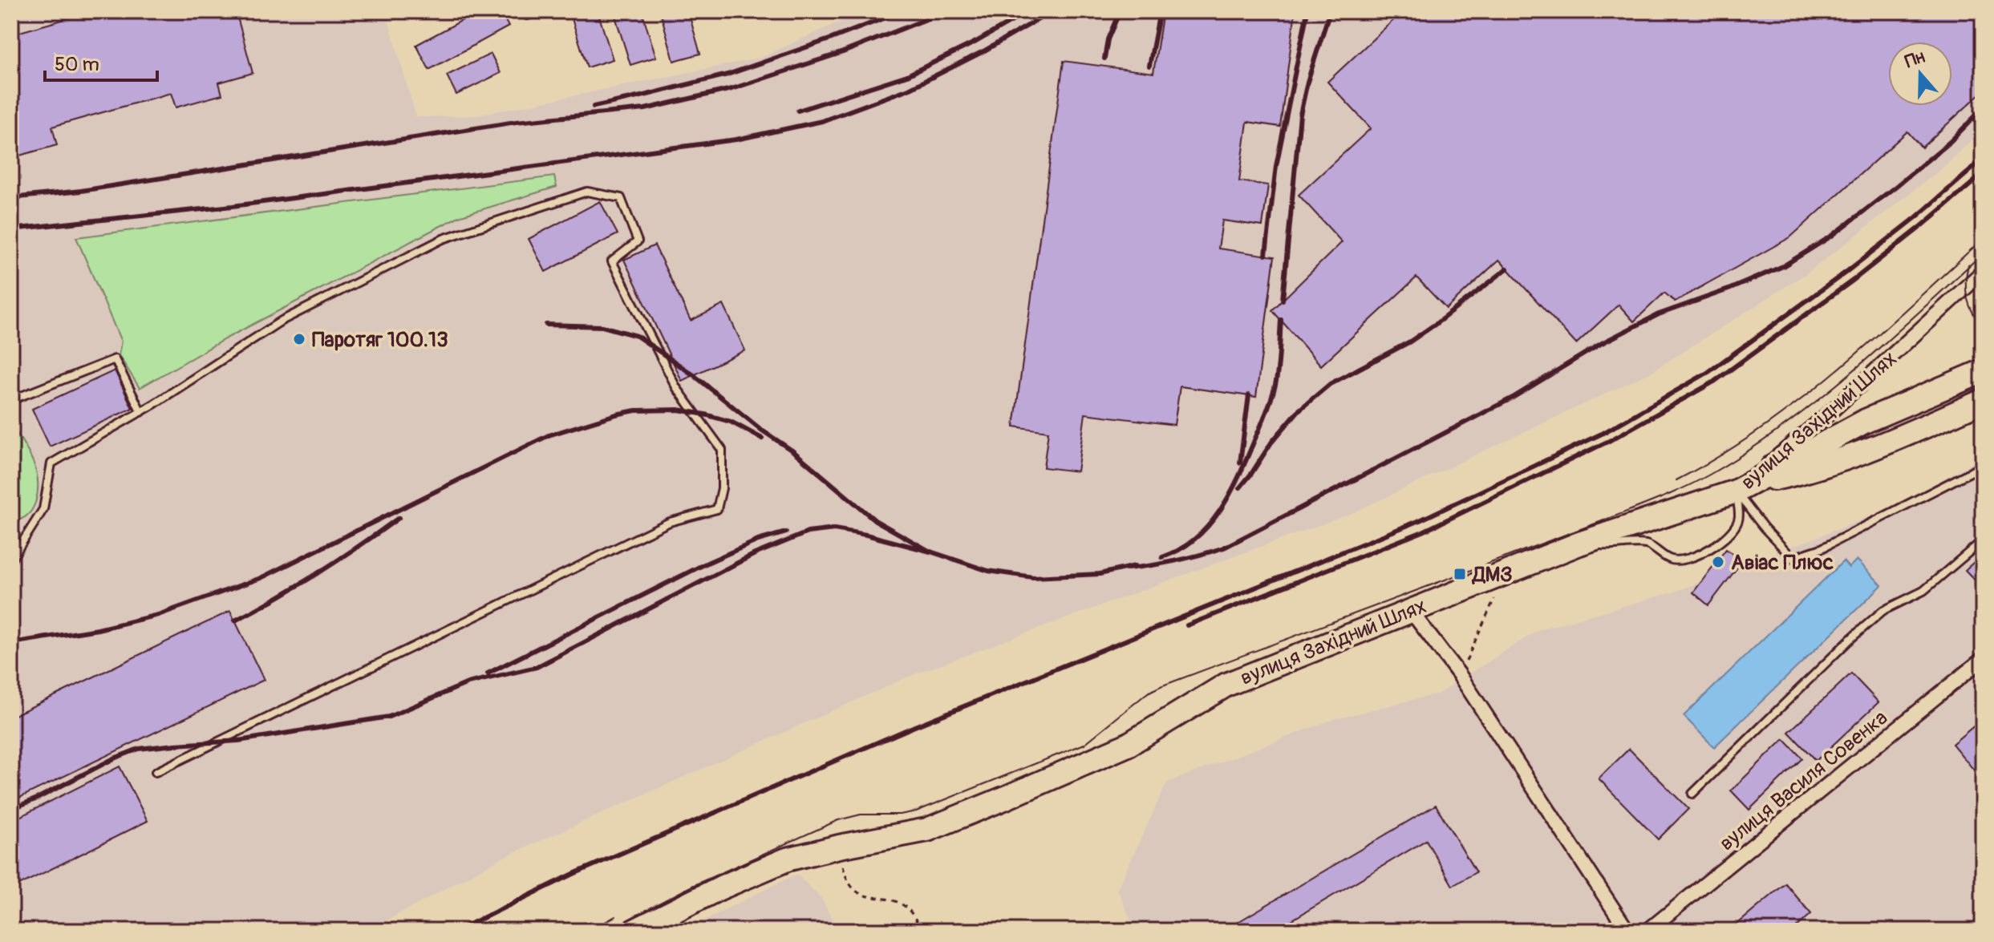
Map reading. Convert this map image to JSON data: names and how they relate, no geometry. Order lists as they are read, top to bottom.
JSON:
{
  "streets": {
    "highway": ["вулиця Західний Шлях"],
    "street": ["вулиця Василя Совенка"]
  },
  "places": {
    "other": ["Паротяг 100.13", "Авіас Плюс"],
    "transit": ["ДМЗ"]
  },
  "scale_bar": "50 m",
  "north": "top"
}
